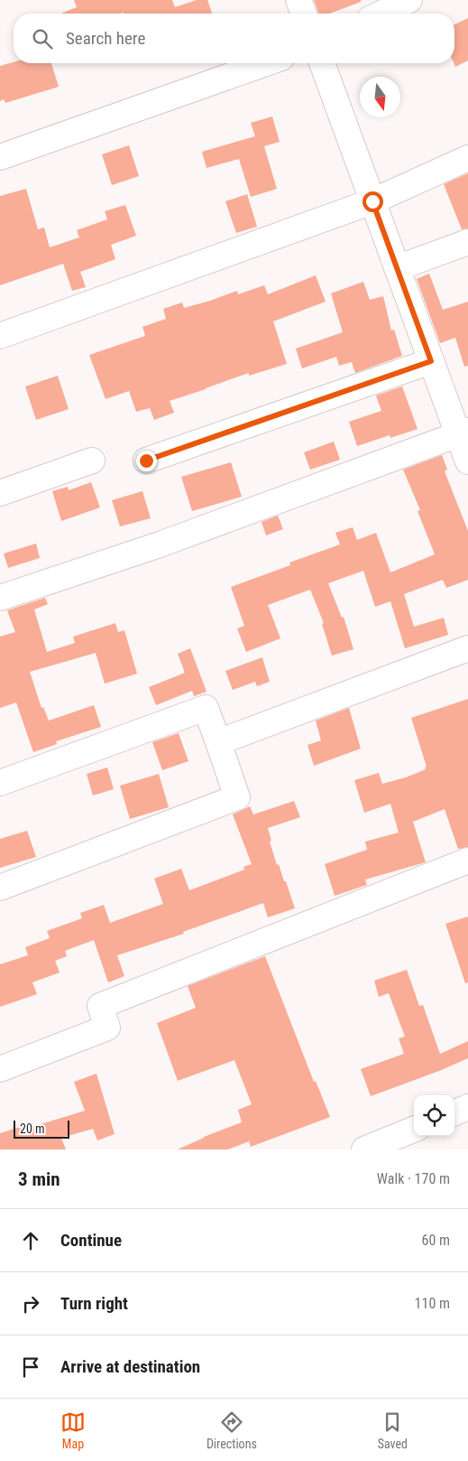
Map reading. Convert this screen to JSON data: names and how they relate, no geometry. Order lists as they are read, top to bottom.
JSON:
{
  "scale_bar": "20 m",
  "north": "bottom",
  "page": {
    "search": "Search here",
    "scale": "20 m",
    "heading": ["3 min", "Walk · 170 m"],
    "list": [
      ["Continue", "60 m"],
      ["Turn right", "110 m"],
      "Arrive at destination"
    ],
    "nav": ["Map", "Directions", "Saved"]
  }
}
